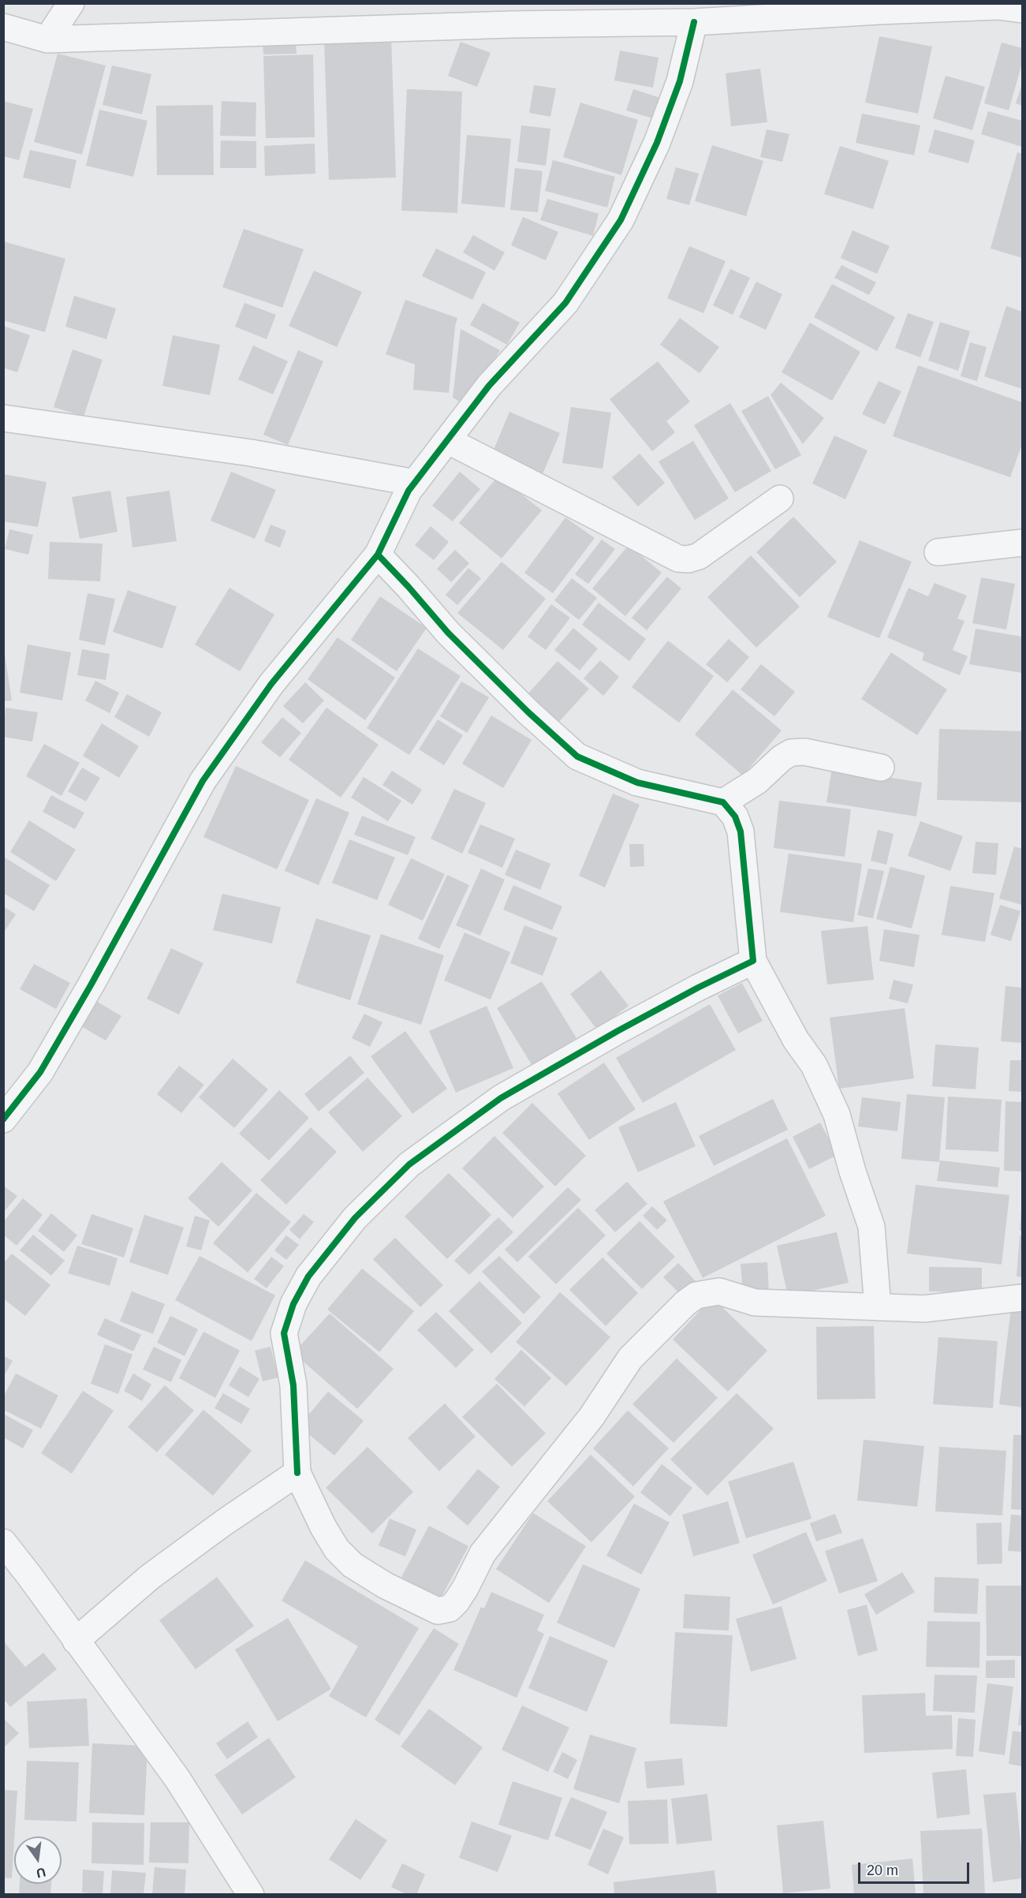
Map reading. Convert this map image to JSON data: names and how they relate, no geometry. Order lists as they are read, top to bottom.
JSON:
{
  "scale_bar": "20 m",
  "north": "bottom"
}
